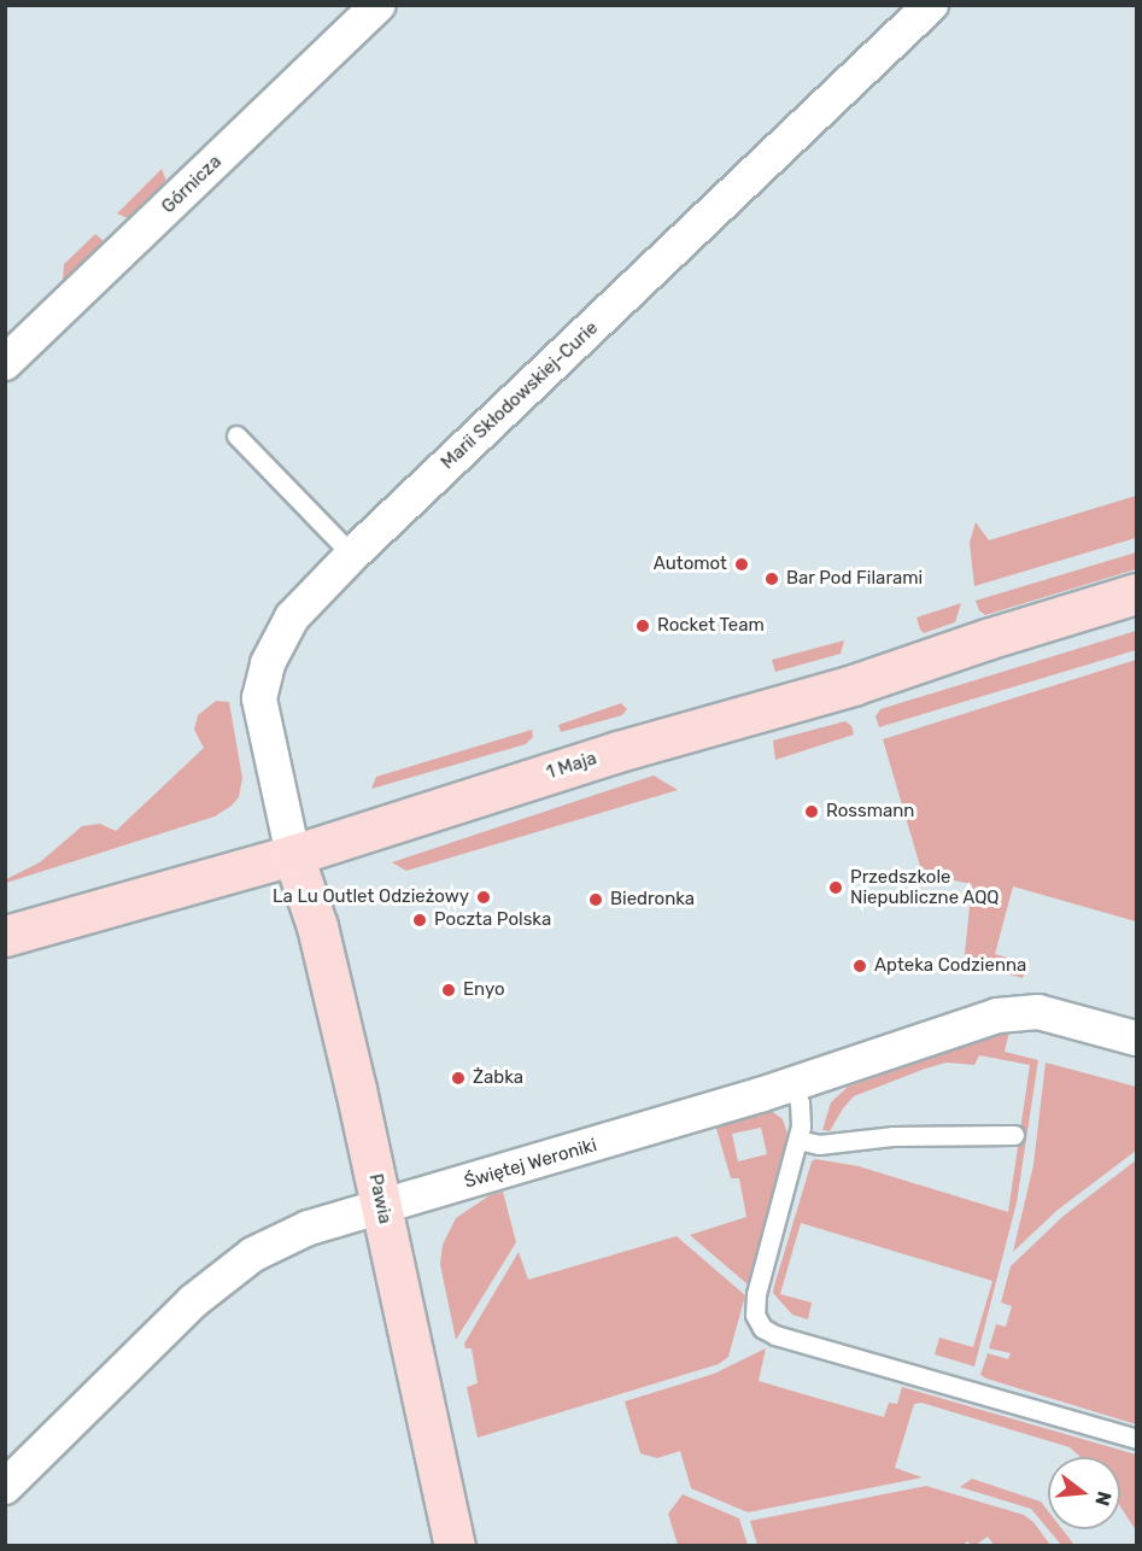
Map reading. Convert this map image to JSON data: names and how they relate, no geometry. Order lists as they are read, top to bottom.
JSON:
{
  "streets": {
    "street": [
      "Górnicza",
      "Marii Skłodowskiej-Curie",
      "1 Maja",
      "Świętej Weroniki",
      "Pawia"
    ]
  },
  "crossings": [
    ["Marii Skłodowskiej-Curie", "1 Maja"],
    ["Marii Skłodowskiej-Curie", "Pawia"],
    ["1 Maja", "Pawia"],
    ["Świętej Weroniki", "Pawia"]
  ],
  "places": [
    "Automot",
    "Bar Pod Filarami",
    "Rocket Team",
    "Rossmann",
    "Przedszkole Niepubliczne AQQ",
    "La Lu Outlet Odzieżowy",
    "Biedronka",
    "Poczta Polska",
    "Apteka Codzienna",
    "Enyo",
    "Żabka"
  ],
  "north": "right"
}
